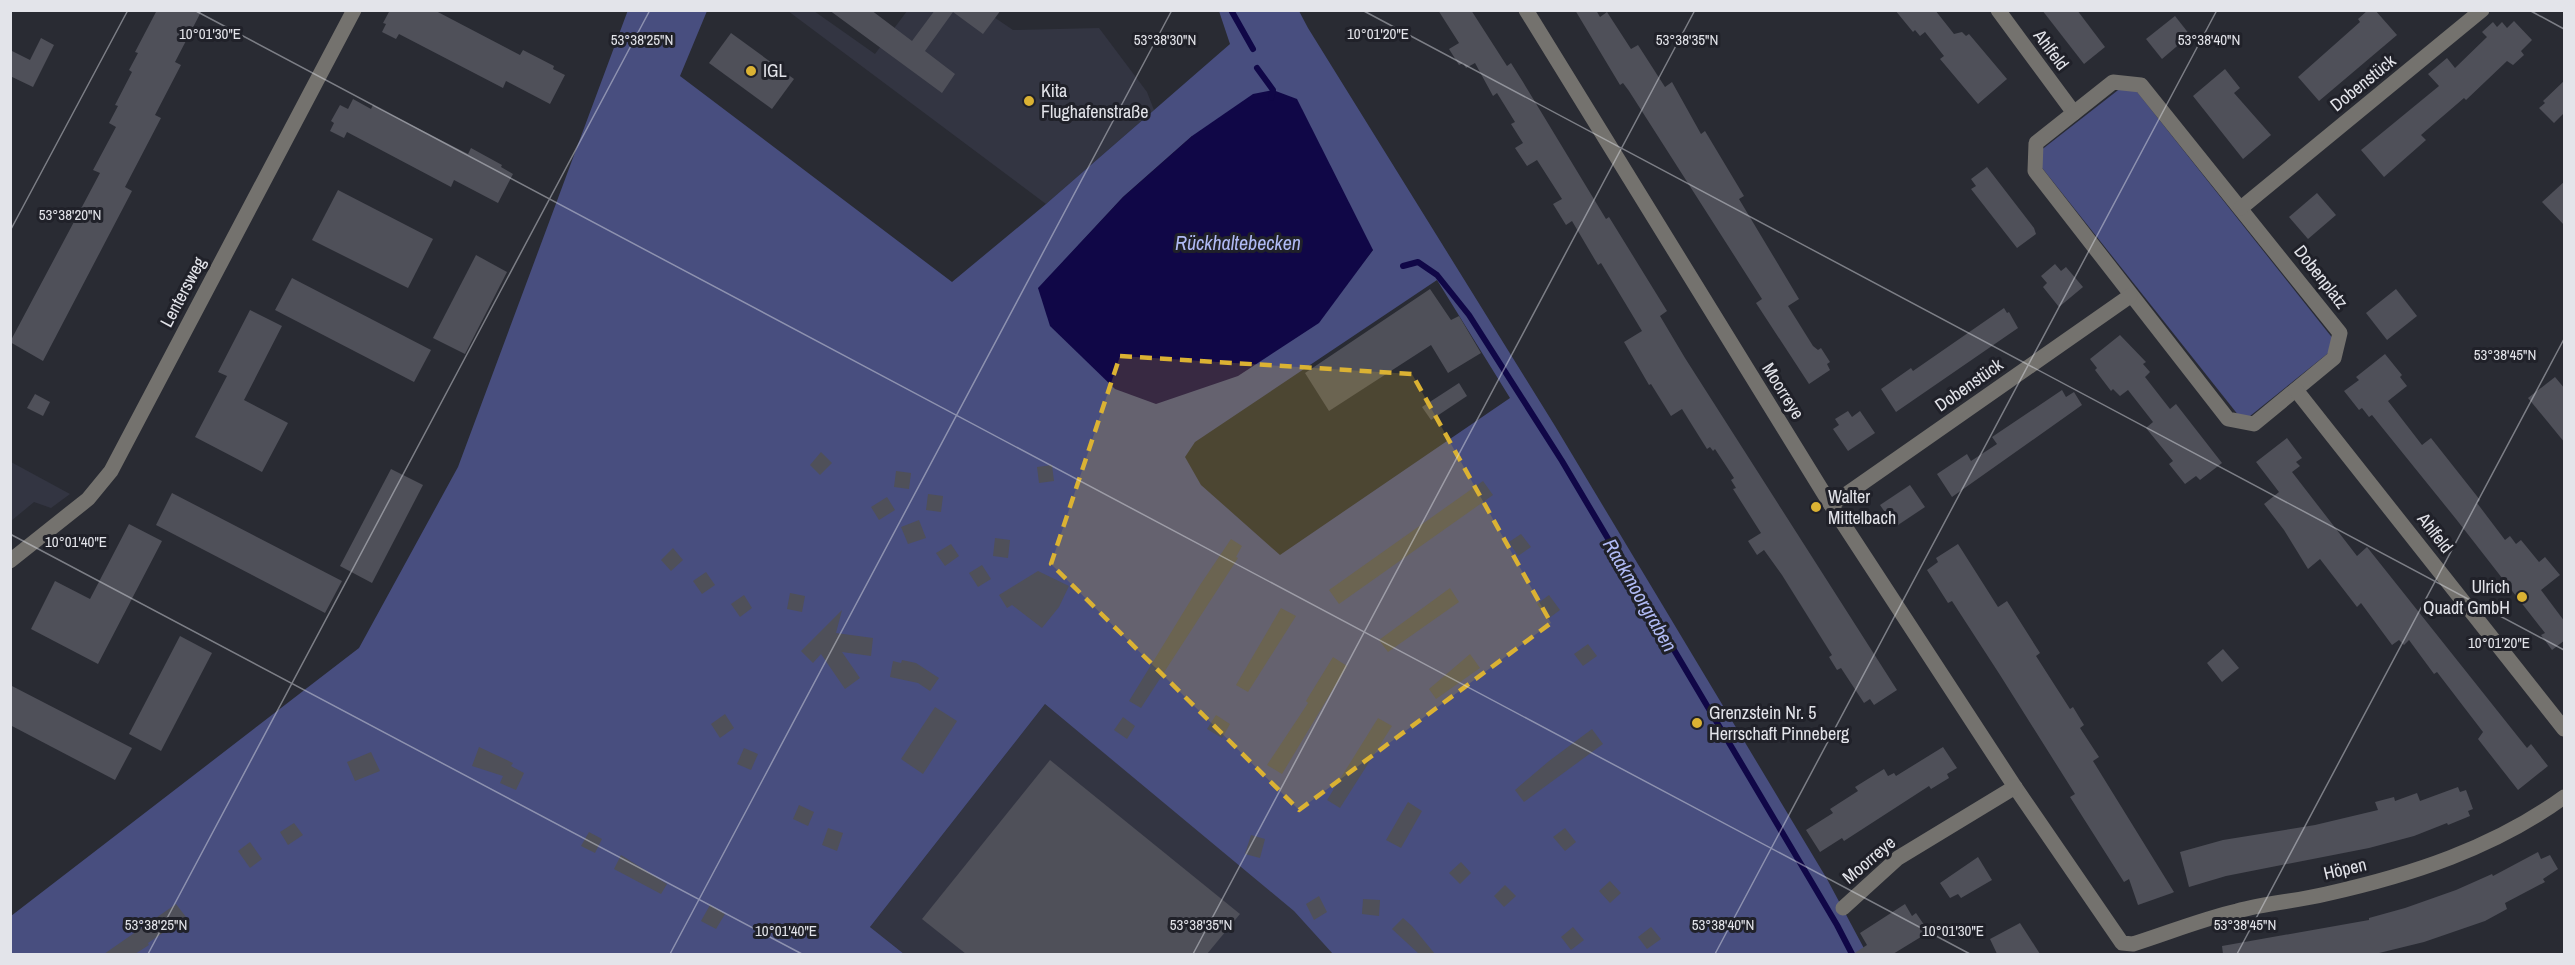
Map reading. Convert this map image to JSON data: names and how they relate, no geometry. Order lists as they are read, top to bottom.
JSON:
{
  "streets": {
    "street": [
      "Ahlfeld",
      "Dobenstück",
      "Dobenplatz",
      "Lentersweg",
      "Moorreye",
      "Höpen"
    ]
  },
  "crossings": [
    ["Ahlfeld", "Dobenplatz"],
    ["Dobenstück", "Dobenplatz"],
    ["Dobenstück", "Moorreye"],
    ["Moorreye", "Höpen"]
  ],
  "water": ["Rückhaltebecken", "Raakmoorgraben"],
  "places": [
    "IGL",
    "Kita Flughafenstraße",
    "Walter Mittelbach",
    "Ulrich Quadt GmbH",
    "Grenzstein Nr. 5 Herrschaft Pinneberg"
  ],
  "coordinates": [
    "10°01'20\"E",
    "10°01'30\"E",
    "53°38'25\"N",
    "53°38'30\"N",
    "53°38'35\"N",
    "53°38'40\"N",
    "53°38'20\"N",
    "53°38'45\"N",
    "10°01'40\"E"
  ]
}
